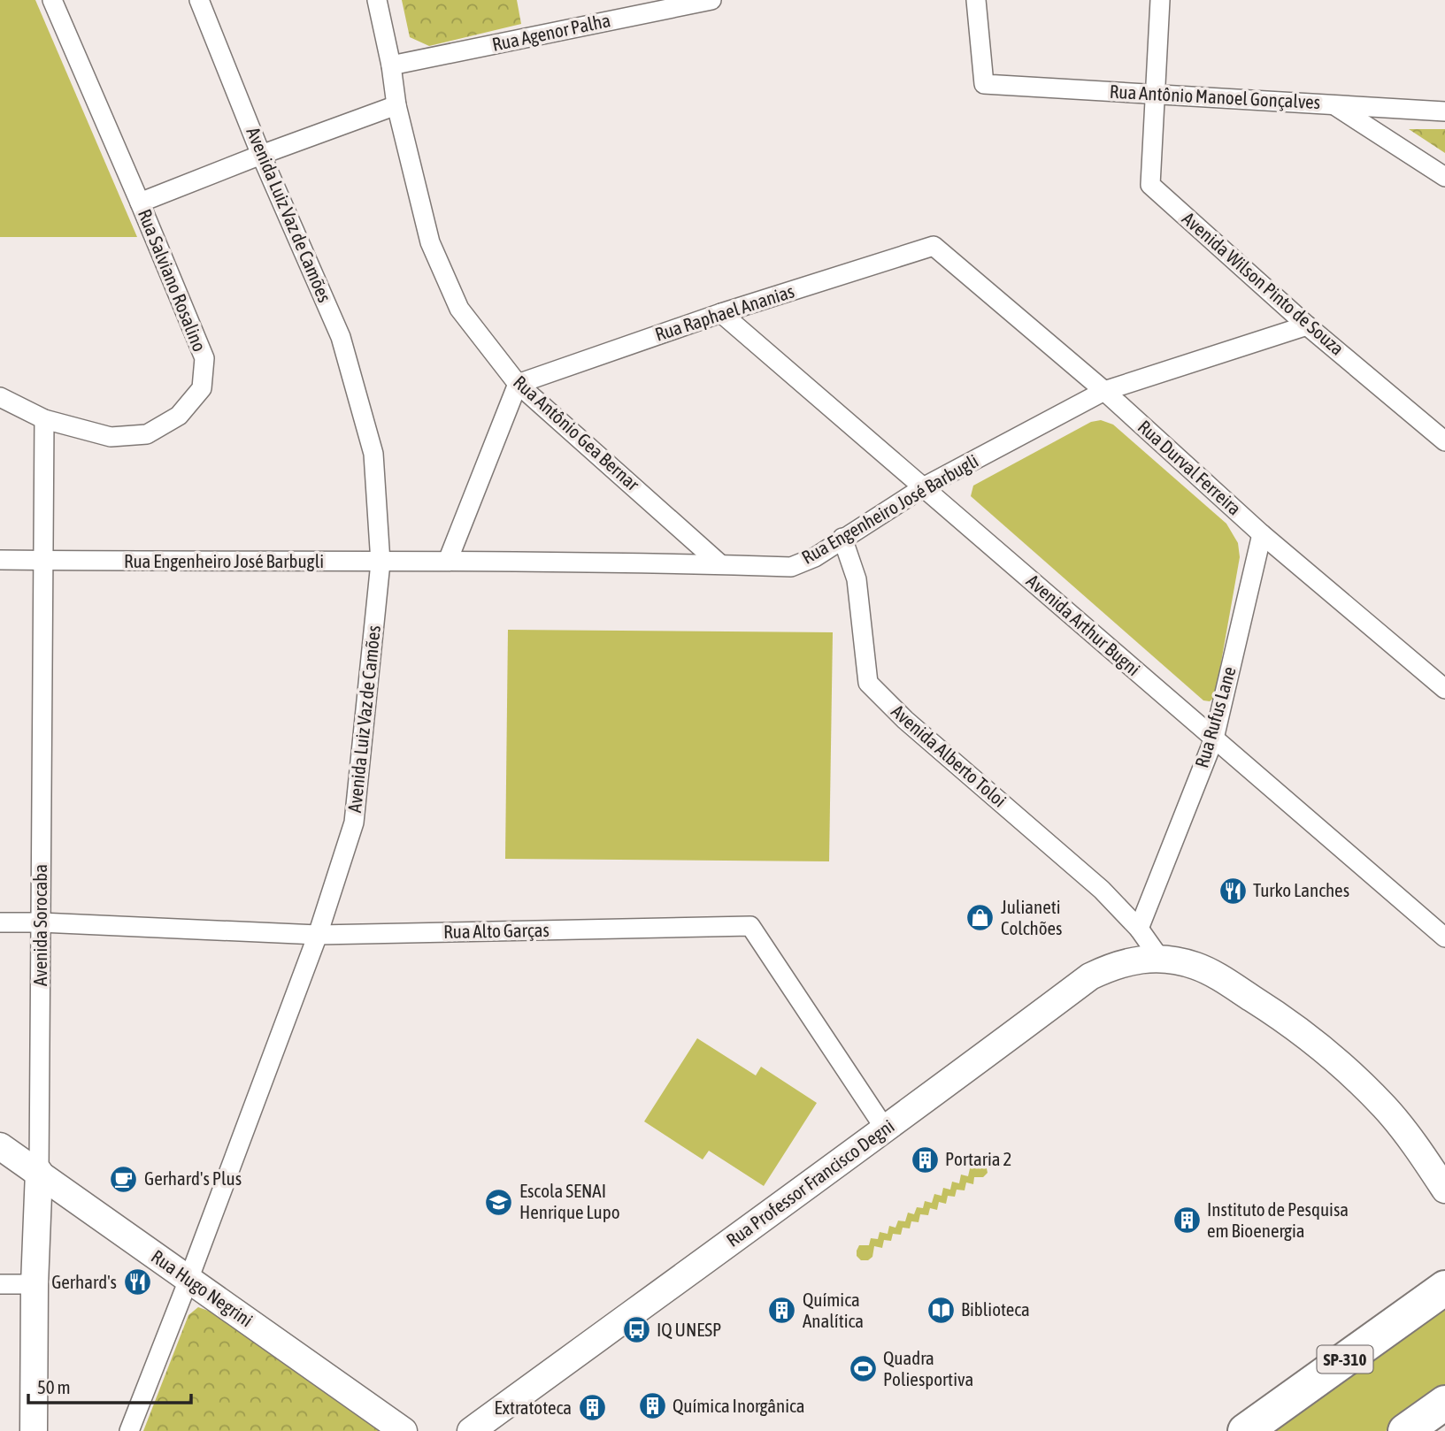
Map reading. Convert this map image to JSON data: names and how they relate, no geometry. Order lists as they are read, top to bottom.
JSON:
{
  "streets": {
    "highway": ["SP-310"],
    "main road": ["Avenida Sorocaba", "Rua Professor Francisco Degni", "Rua Hugo Negrini"],
    "street": [
      "Rua Agenor Palha",
      "Rua Antônio Manoel Gonçalves",
      "Avenida Luiz Vaz de Camões",
      "Rua Salviano Rosalino",
      "Avenida Wilson Pinto de Souza",
      "Rua Raphael Ananias",
      "Rua Antônio Gea Bernar",
      "Rua Durval Ferreira",
      "Rua Engenheiro José Barbugli",
      "Avenida Arthur Bugni",
      "Rua Rufus Lane",
      "Avenida Alberto Toloi",
      "Rua Alto Garças"
    ]
  },
  "crossings": [
    ["Rua Agenor Palha", "Rua Antônio Gea Bernar"],
    ["Rua Antônio Manoel Gonçalves", "Avenida Wilson Pinto de Souza"],
    ["Avenida Luiz Vaz de Camões", "Rua Engenheiro José Barbugli"],
    ["Avenida Luiz Vaz de Camões", "Rua Alto Garças"],
    ["Avenida Luiz Vaz de Camões", "Rua Hugo Negrini"],
    ["Rua Salviano Rosalino", "Avenida Sorocaba"],
    ["Avenida Wilson Pinto de Souza", "Rua Engenheiro José Barbugli"],
    ["Rua Raphael Ananias", "Rua Antônio Gea Bernar"],
    ["Rua Raphael Ananias", "Rua Durval Ferreira"],
    ["Rua Raphael Ananias", "Avenida Arthur Bugni"],
    ["Rua Antônio Gea Bernar", "Rua Engenheiro José Barbugli"],
    ["Rua Durval Ferreira", "Rua Engenheiro José Barbugli"],
    ["Rua Durval Ferreira", "Rua Rufus Lane"],
    ["Rua Engenheiro José Barbugli", "Avenida Arthur Bugni"],
    ["Rua Engenheiro José Barbugli", "Avenida Alberto Toloi"],
    ["Rua Engenheiro José Barbugli", "Avenida Sorocaba"],
    ["Avenida Arthur Bugni", "Rua Rufus Lane"],
    ["Rua Rufus Lane", "Avenida Alberto Toloi"],
    ["Avenida Alberto Toloi", "Rua Professor Francisco Degni"],
    ["Avenida Sorocaba", "Rua Alto Garças"],
    ["Avenida Sorocaba", "Rua Hugo Negrini"],
    ["Rua Alto Garças", "Rua Professor Francisco Degni"]
  ],
  "places": {
    "restaurant": ["Turko Lanches", "Gerhard's"],
    "shop": ["Julianeti Colchões"],
    "building": [
      "Portaria 2",
      "Instituto de Pesquisa em Bioenergia",
      "Química Analítica",
      "Química Inorgânica",
      "Extratoteca"
    ],
    "cafe": ["Gerhard's Plus"],
    "school or university": ["Escola SENAI Henrique Lupo"],
    "library": ["Biblioteca"],
    "bus stop": ["IQ UNESP"],
    "sports": ["Quadra Poliesportiva"]
  },
  "scale_bar": "50 m"
}
